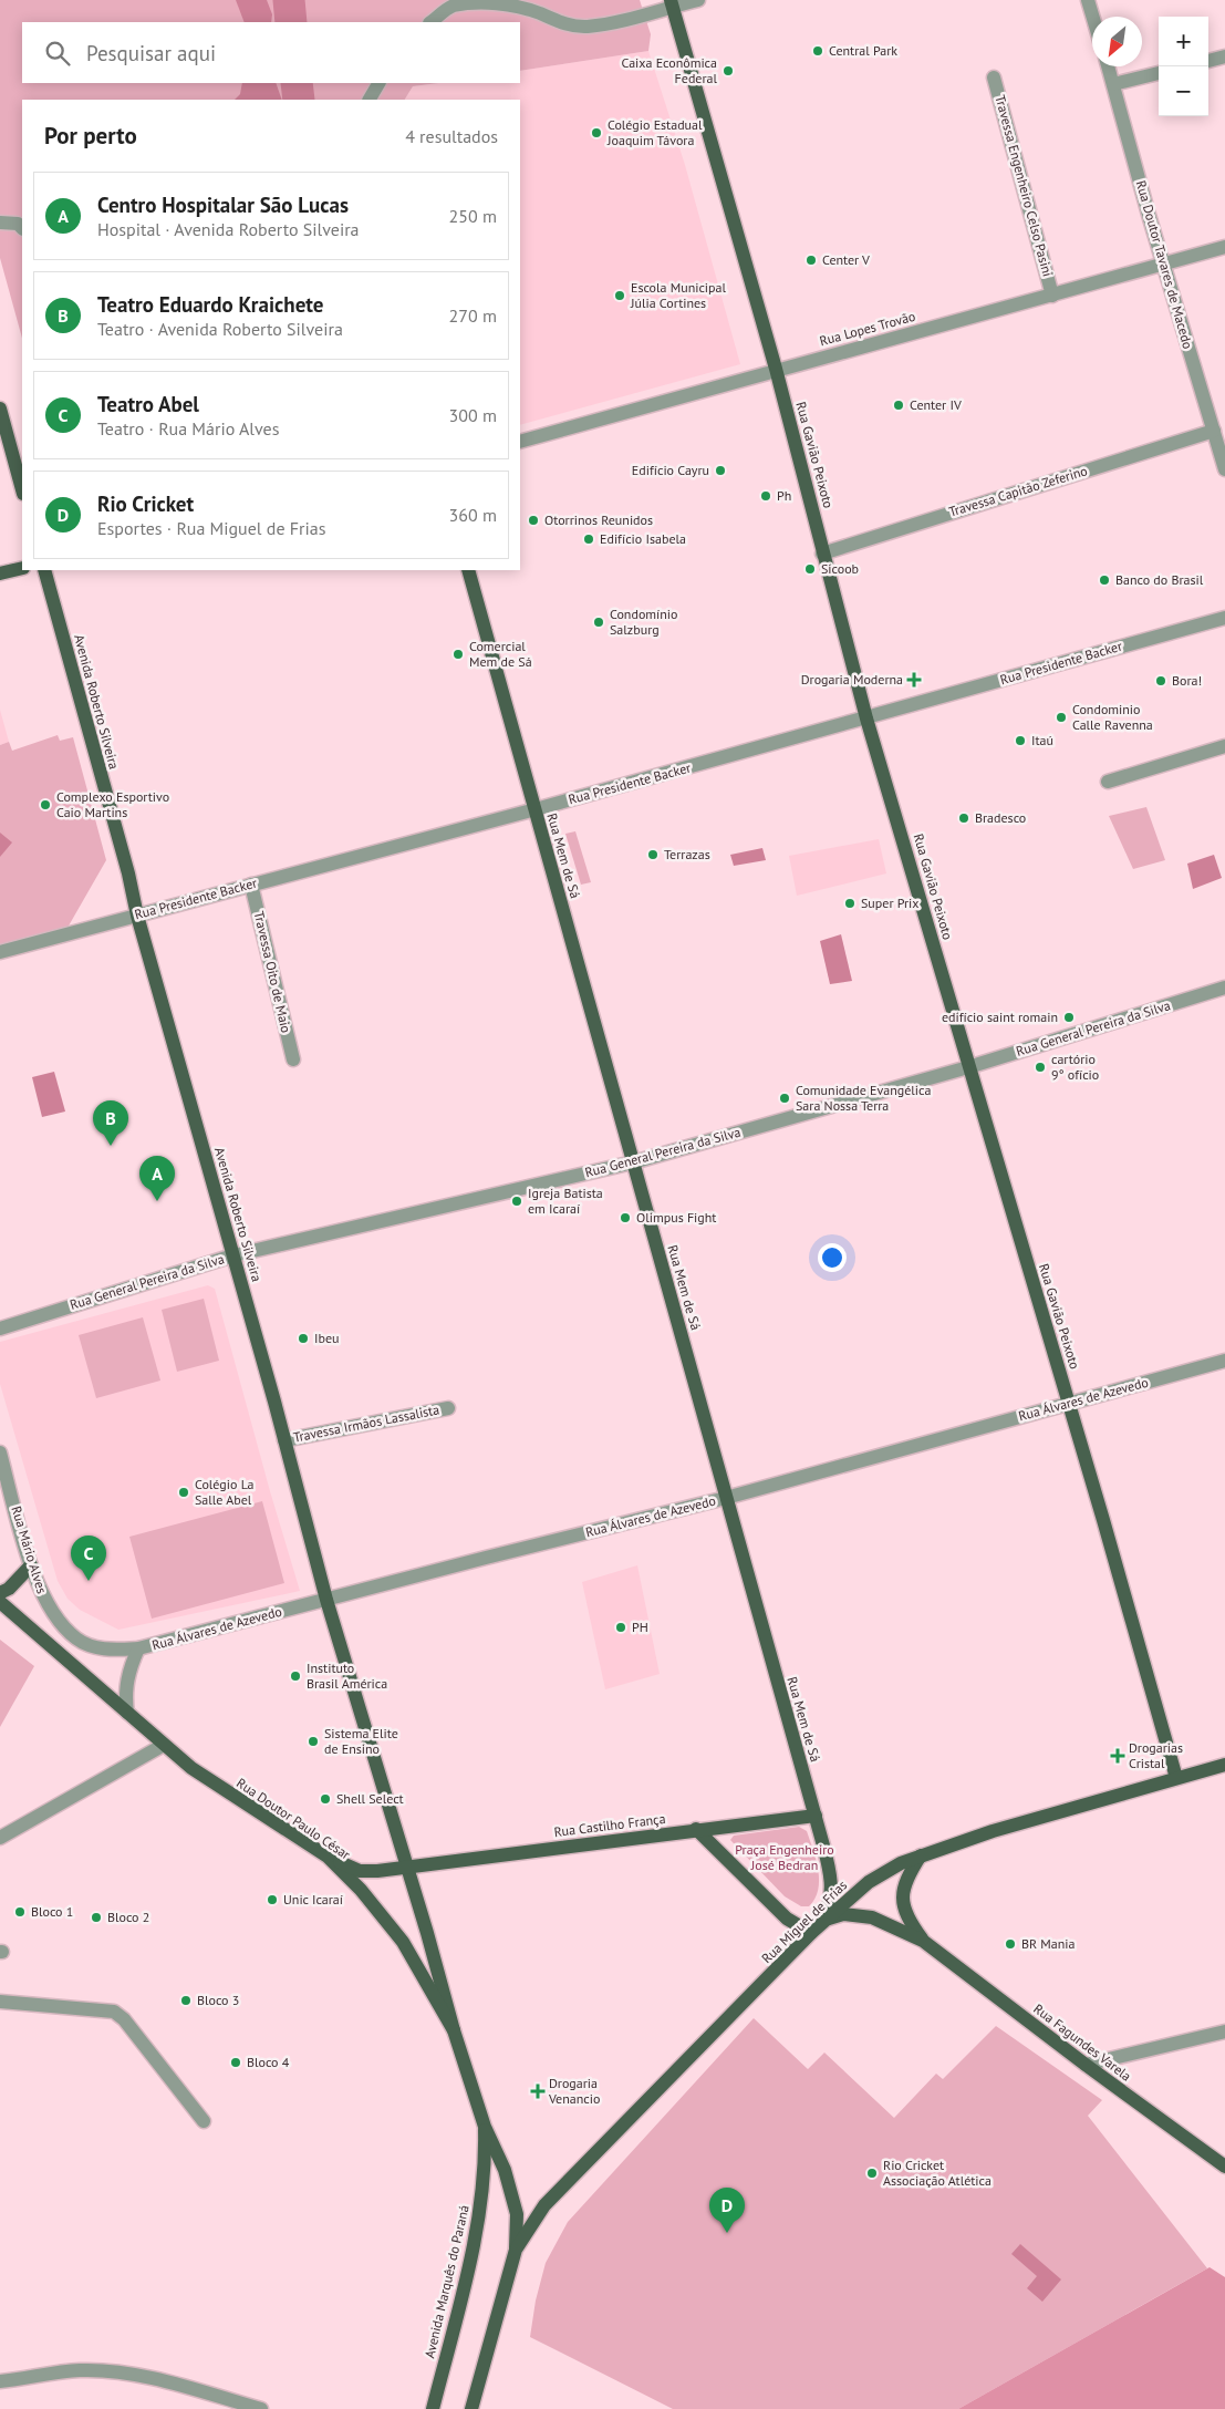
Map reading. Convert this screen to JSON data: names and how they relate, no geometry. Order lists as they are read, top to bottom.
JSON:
{
  "streets": {
    "main road": [
      "Rua Gavião Peixoto",
      "Avenida Roberto Silveira",
      "Rua Mem de Sá",
      "Rua Doutor Paulo César",
      "Rua Castilho França",
      "Rua Miguel de Frias",
      "Rua Fagundes Varela",
      "Avenida Marquês do Paraná"
    ],
    "street": [
      "Travessa Engenheiro Celso Pasini",
      "Rua Doutor Tavares de Macedo",
      "Rua Lopes Trovão",
      "Travessa Capitão Zeferino",
      "Rua Presidente Backer",
      "Travessa Oito de Maio",
      "Rua General Pereira da Silva",
      "Rua Álvares de Azevedo",
      "Travessa Irmãos Lassalista",
      "Rua Mário Alves"
    ]
  },
  "crossings": [
    ["Travessa Engenheiro Celso Pasini", "Rua Lopes Trovão"],
    ["Rua Doutor Tavares de Macedo", "Rua Lopes Trovão"],
    ["Rua Doutor Tavares de Macedo", "Travessa Capitão Zeferino"],
    ["Rua Lopes Trovão", "Rua Gavião Peixoto"],
    ["Rua Gavião Peixoto", "Travessa Capitão Zeferino"],
    ["Rua Gavião Peixoto", "Rua Presidente Backer"],
    ["Rua Gavião Peixoto", "Rua General Pereira da Silva"],
    ["Rua Gavião Peixoto", "Rua Álvares de Azevedo"],
    ["Rua Gavião Peixoto", "Rua Miguel de Frias"],
    ["Rua Presidente Backer", "Avenida Roberto Silveira"],
    ["Rua Presidente Backer", "Rua Mem de Sá"],
    ["Rua Presidente Backer", "Travessa Oito de Maio"],
    ["Avenida Roberto Silveira", "Rua General Pereira da Silva"],
    ["Avenida Roberto Silveira", "Rua Álvares de Azevedo"],
    ["Avenida Roberto Silveira", "Travessa Irmãos Lassalista"],
    ["Avenida Roberto Silveira", "Rua Doutor Paulo César"],
    ["Avenida Roberto Silveira", "Rua Castilho França"],
    ["Rua Mem de Sá", "Rua General Pereira da Silva"],
    ["Rua Mem de Sá", "Rua Álvares de Azevedo"],
    ["Rua Mem de Sá", "Rua Castilho França"],
    ["Rua Mem de Sá", "Rua Miguel de Frias"],
    ["Rua Mem de Sá", "Rua Fagundes Varela"],
    ["Rua Álvares de Azevedo", "Rua Mário Alves"],
    ["Rua Álvares de Azevedo", "Rua Doutor Paulo César"],
    ["Rua Doutor Paulo César", "Rua Castilho França"],
    ["Rua Doutor Paulo César", "Avenida Marquês do Paraná"],
    ["Rua Miguel de Frias", "Rua Fagundes Varela"]
  ],
  "parks": ["Praça Engenheiro José Bedran"],
  "places": {
    "other": [
      "Central Park",
      "Caixa Econômica Federal",
      "Colégio Estadual Joaquim Távora",
      "Center V",
      "Escola Municipal Júlia Cortines",
      "Center IV",
      "Edifício Cayru",
      "Ph",
      "Otorrinos Reunidos",
      "Edifício Isabela",
      "Sicoob",
      "Banco do Brasil",
      "Condomínio Salzburg",
      "Comercial Mem de Sá",
      "Bora!",
      "Condominio Calle Ravenna",
      "Itaú",
      "Complexo Esportivo Caio Martins",
      "Bradesco",
      "Terrazas",
      "Super Prix",
      "edifício saint romain",
      "cartório 9° ofício",
      "Comunidade Evangélica Sara Nossa Terra",
      "Igreja Batista em Icaraí",
      "Olimpus Fight",
      "Ibeu",
      "Colégio La Salle Abel",
      "PH",
      "Instituto Brasil América",
      "Sistema Elite de Ensino",
      "Shell Select",
      "Unic Icaraí",
      "Bloco 1",
      "Bloco 2",
      "BR Mania",
      "Bloco 3",
      "Bloco 4",
      "Rio Cricket Associação Atlética"
    ],
    "health": ["Drogaria Moderna", "Drogarias Cristal", "Drogaria Venancio"]
  },
  "north": "bottom left",
  "page": {
    "map_buttons": ["+", "−"],
    "search": "Pesquisar aqui",
    "heading": ["Por perto", "4 resultados"],
    "list": [
      {
        "mark": "A",
        "name": "Centro Hospitalar São Lucas",
        "note": "Hospital · Avenida Roberto Silveira",
        "value": "250 m"
      },
      {
        "mark": "B",
        "name": "Teatro Eduardo Kraichete",
        "note": "Teatro · Avenida Roberto Silveira",
        "value": "270 m"
      },
      {
        "mark": "C",
        "name": "Teatro Abel",
        "note": "Teatro · Rua Mário Alves",
        "value": "300 m"
      },
      {
        "mark": "D",
        "name": "Rio Cricket",
        "note": "Esportes · Rua Miguel de Frias",
        "value": "360 m"
      }
    ],
    "pins": [
      "B",
      "A",
      "C",
      "D"
    ]
  }
}
